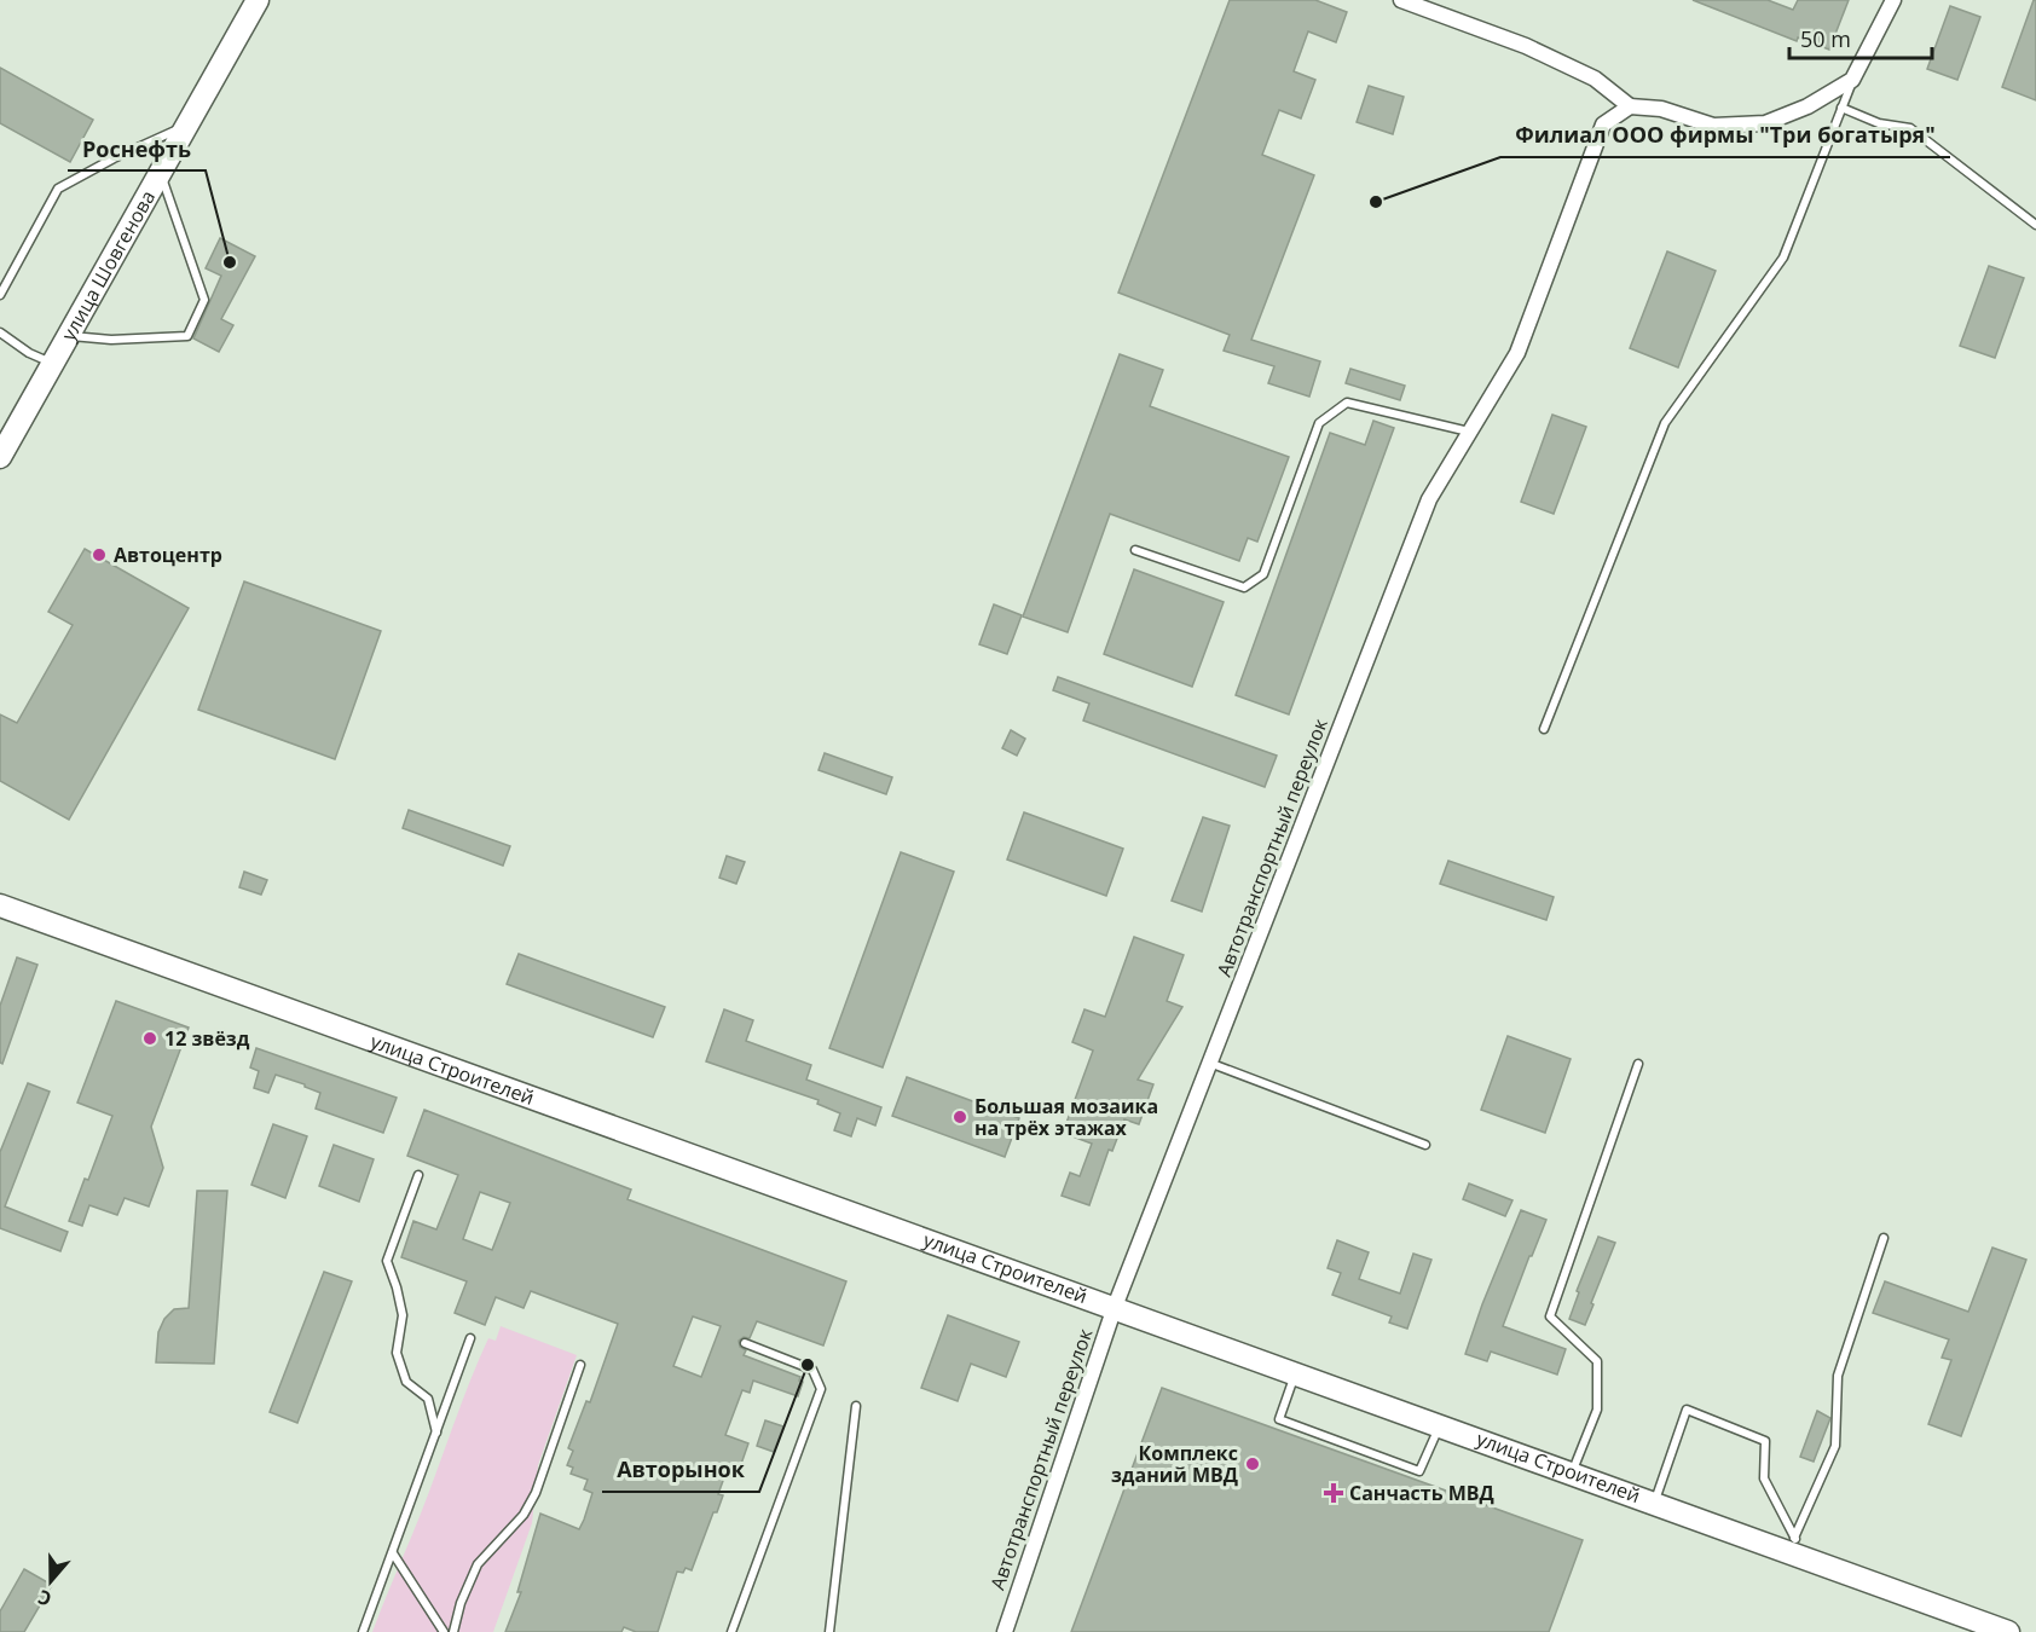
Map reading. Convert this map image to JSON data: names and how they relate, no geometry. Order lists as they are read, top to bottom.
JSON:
{
  "streets": {
    "street": ["улица Шовгенова", "Автотранспортный переулок", "улица Строителей"]
  },
  "crossings": [
    ["Автотранспортный переулок", "улица Строителей"]
  ],
  "places": {
    "other": [
      "Филиал ООО фирмы \"Три богатыря\"",
      "Роснефть",
      "Автоцентр",
      "12 звёзд",
      "Большая мозаика на трёх этажах",
      "Авторынок",
      "Комплекс зданий МВД"
    ],
    "health": ["Санчасть МВД"]
  },
  "scale_bar": "50 m",
  "north": "bottom"
}
